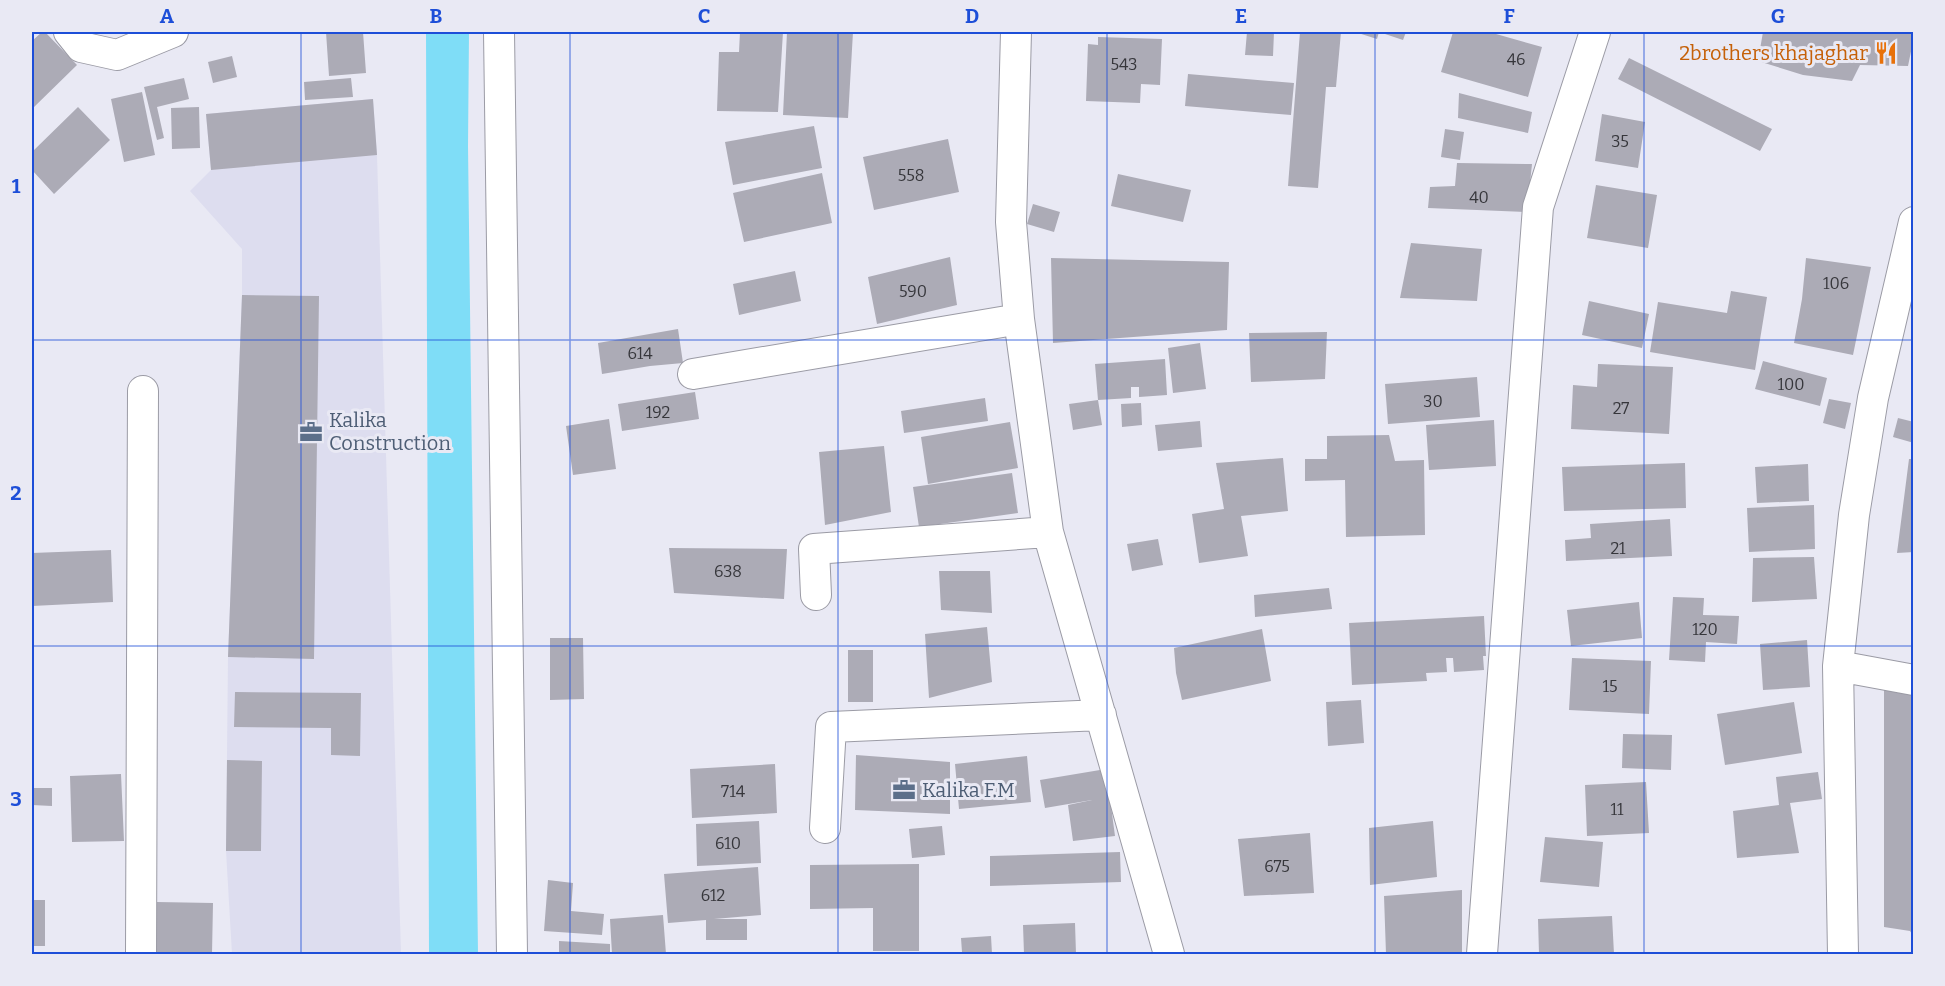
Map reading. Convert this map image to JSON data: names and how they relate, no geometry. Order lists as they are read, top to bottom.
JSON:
{
  "places": {
    "restaurant": ["2brothers khajaghar"],
    "office": ["Kalika Construction", "Kalika F.M"]
  },
  "house_numbers": [
    "46",
    "543",
    "35",
    "558",
    "40",
    "106",
    "590",
    "614",
    "100",
    "30",
    "27",
    "192",
    "21",
    "638",
    "120",
    "15",
    "714",
    "11",
    "610",
    "675",
    "612"
  ],
  "grid": {
    "columns": [
      "A",
      "B",
      "C",
      "D",
      "E",
      "F",
      "G"
    ],
    "rows": ["1", "2", "3"]
  }
}
